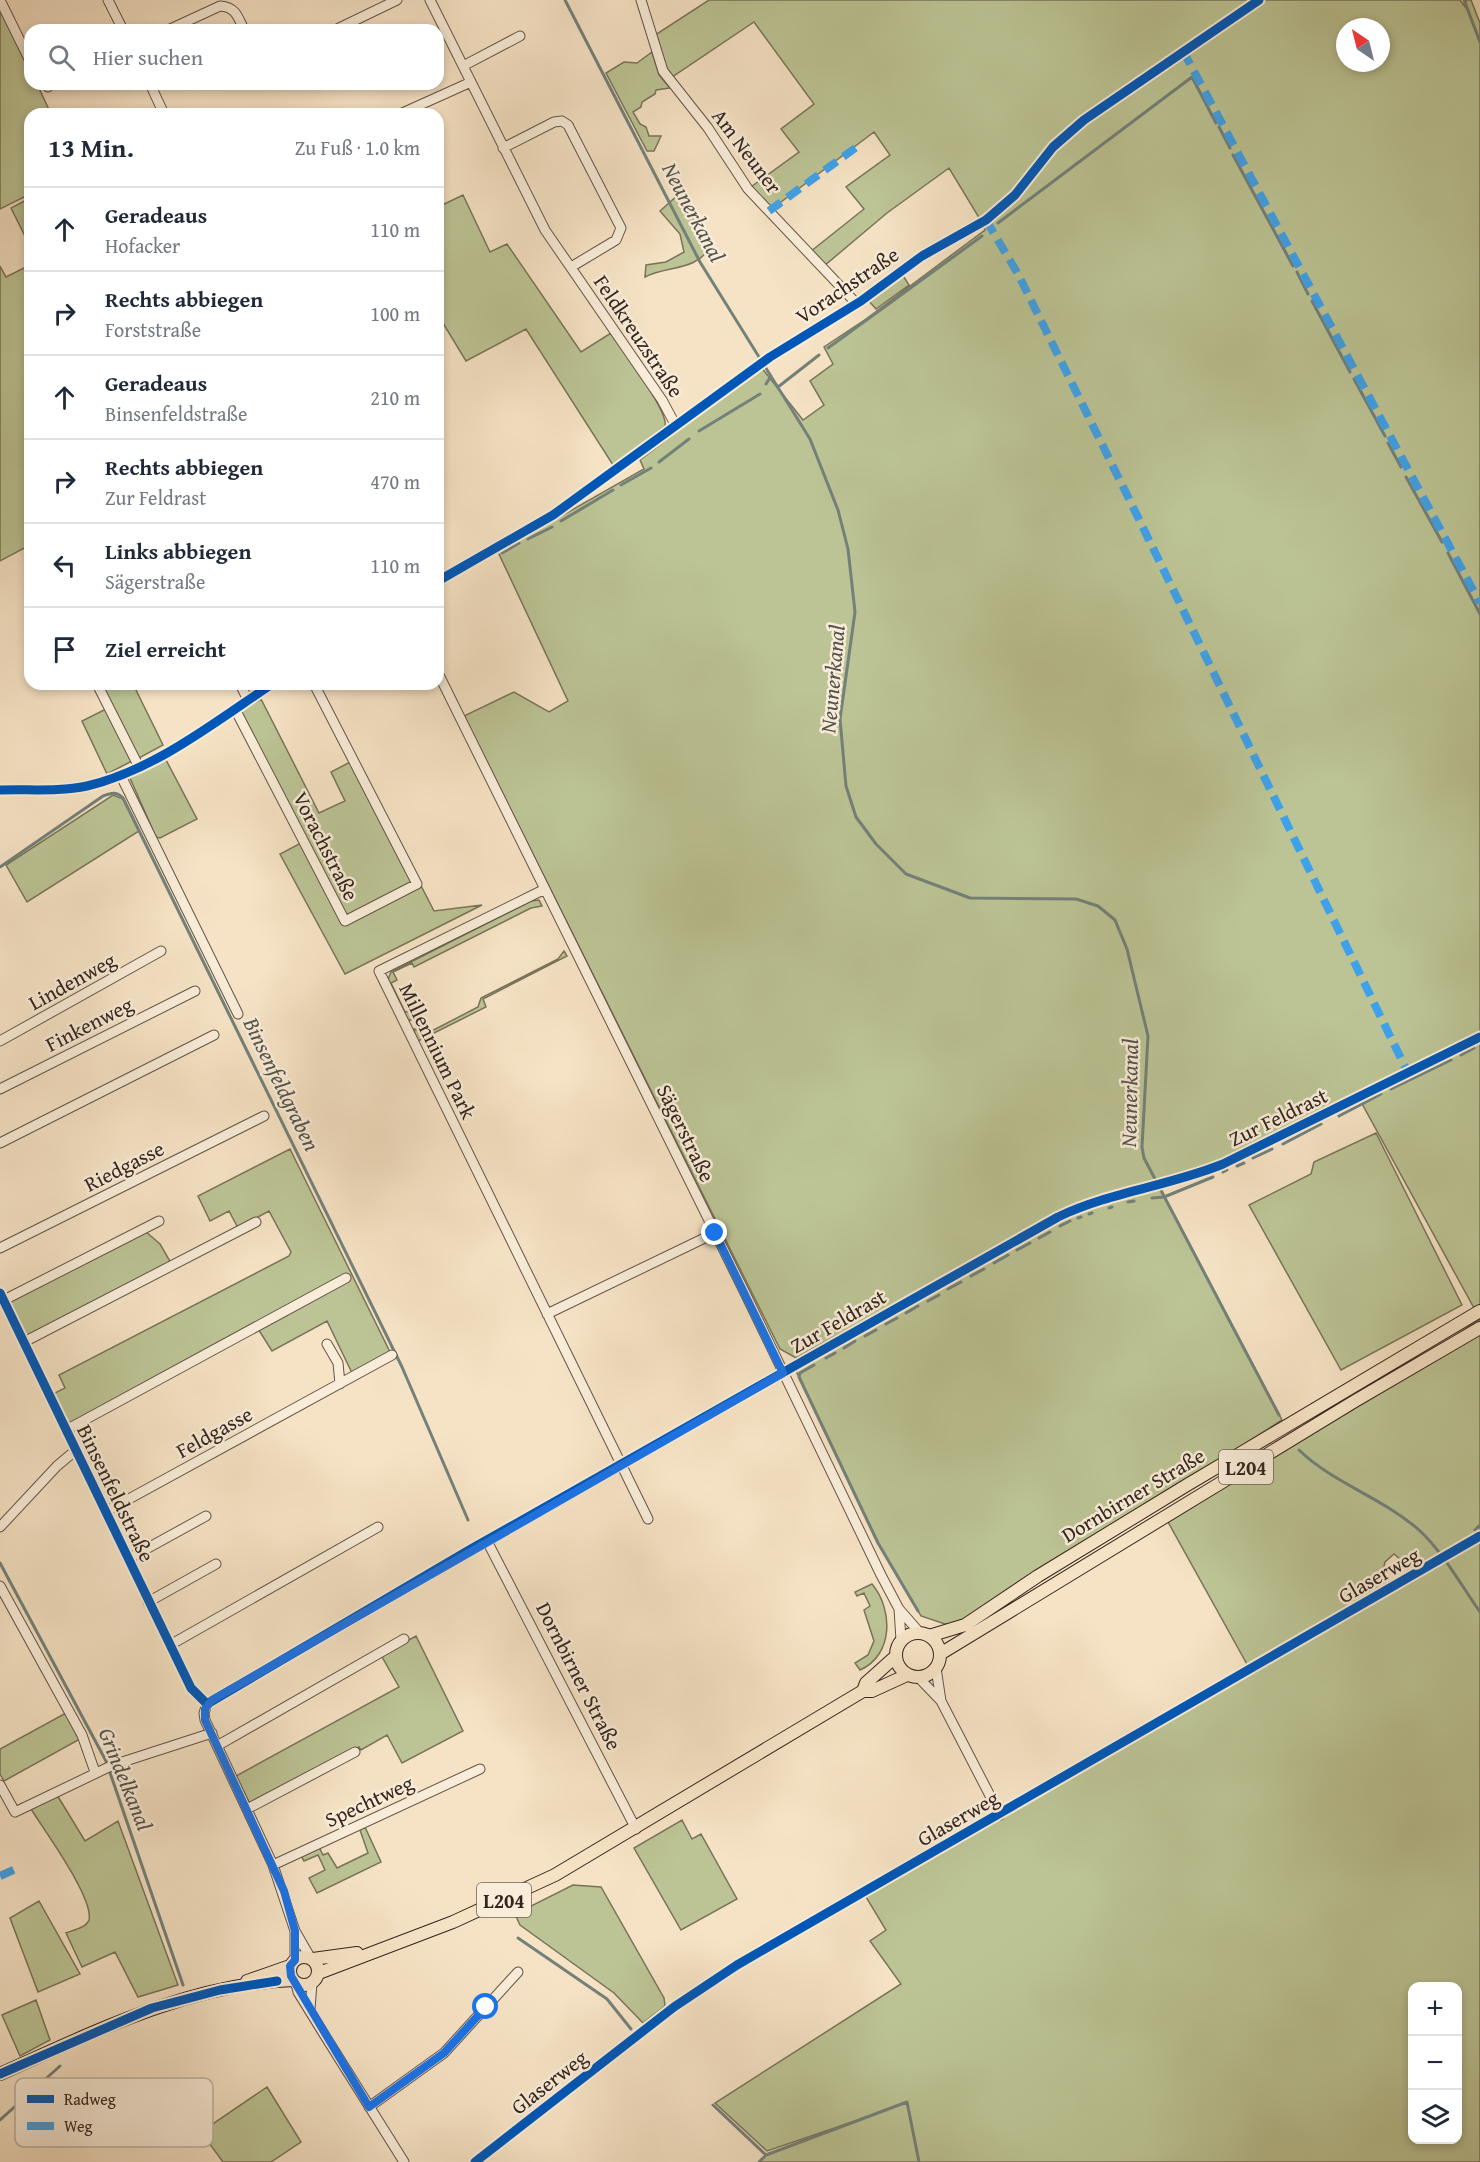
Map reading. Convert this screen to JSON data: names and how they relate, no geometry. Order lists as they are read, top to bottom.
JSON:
{
  "streets": {
    "main road": ["L204", "Dornbirner Straße"],
    "street": [
      "Am Neuner",
      "Vorachstraße",
      "Feldkreuzstraße",
      "Lindenweg",
      "Finkenweg",
      "Millennium Park",
      "Zur Feldrast",
      "Sägerstraße",
      "Riedgasse",
      "Feldgasse",
      "Binsenfeldstraße",
      "Glaserweg",
      "Spechtweg"
    ]
  },
  "crossings": [
    ["Am Neuner", "Vorachstraße"],
    ["Vorachstraße", "Feldkreuzstraße"],
    ["Millennium Park", "Zur Feldrast"],
    ["Millennium Park", "Sägerstraße"],
    ["Zur Feldrast", "Sägerstraße"],
    ["Zur Feldrast", "Binsenfeldstraße"],
    ["Zur Feldrast", "Dornbirner Straße"],
    ["Sägerstraße", "L204"],
    ["Sägerstraße", "Dornbirner Straße"],
    ["Feldgasse", "Binsenfeldstraße"],
    ["L204", "Dornbirner Straße"]
  ],
  "water": ["Neunerkanal", "Binsenfeldgraben", "Grindelkanal"],
  "legend": ["Radweg", "Weg"],
  "north": "top left",
  "page": {
    "search": "Hier suchen",
    "heading": ["13 Min.", "Zu Fuß · 1.0 km"],
    "list": [
      ["Geradeaus", "Hofacker", "110 m"],
      ["Rechts abbiegen", "Forststraße", "100 m"],
      ["Geradeaus", "Binsenfeldstraße", "210 m"],
      ["Rechts abbiegen", "Zur Feldrast", "470 m"],
      ["Links abbiegen", "Sägerstraße", "110 m"],
      "Ziel erreicht"
    ],
    "map_buttons": ["+", "−"]
  }
}
